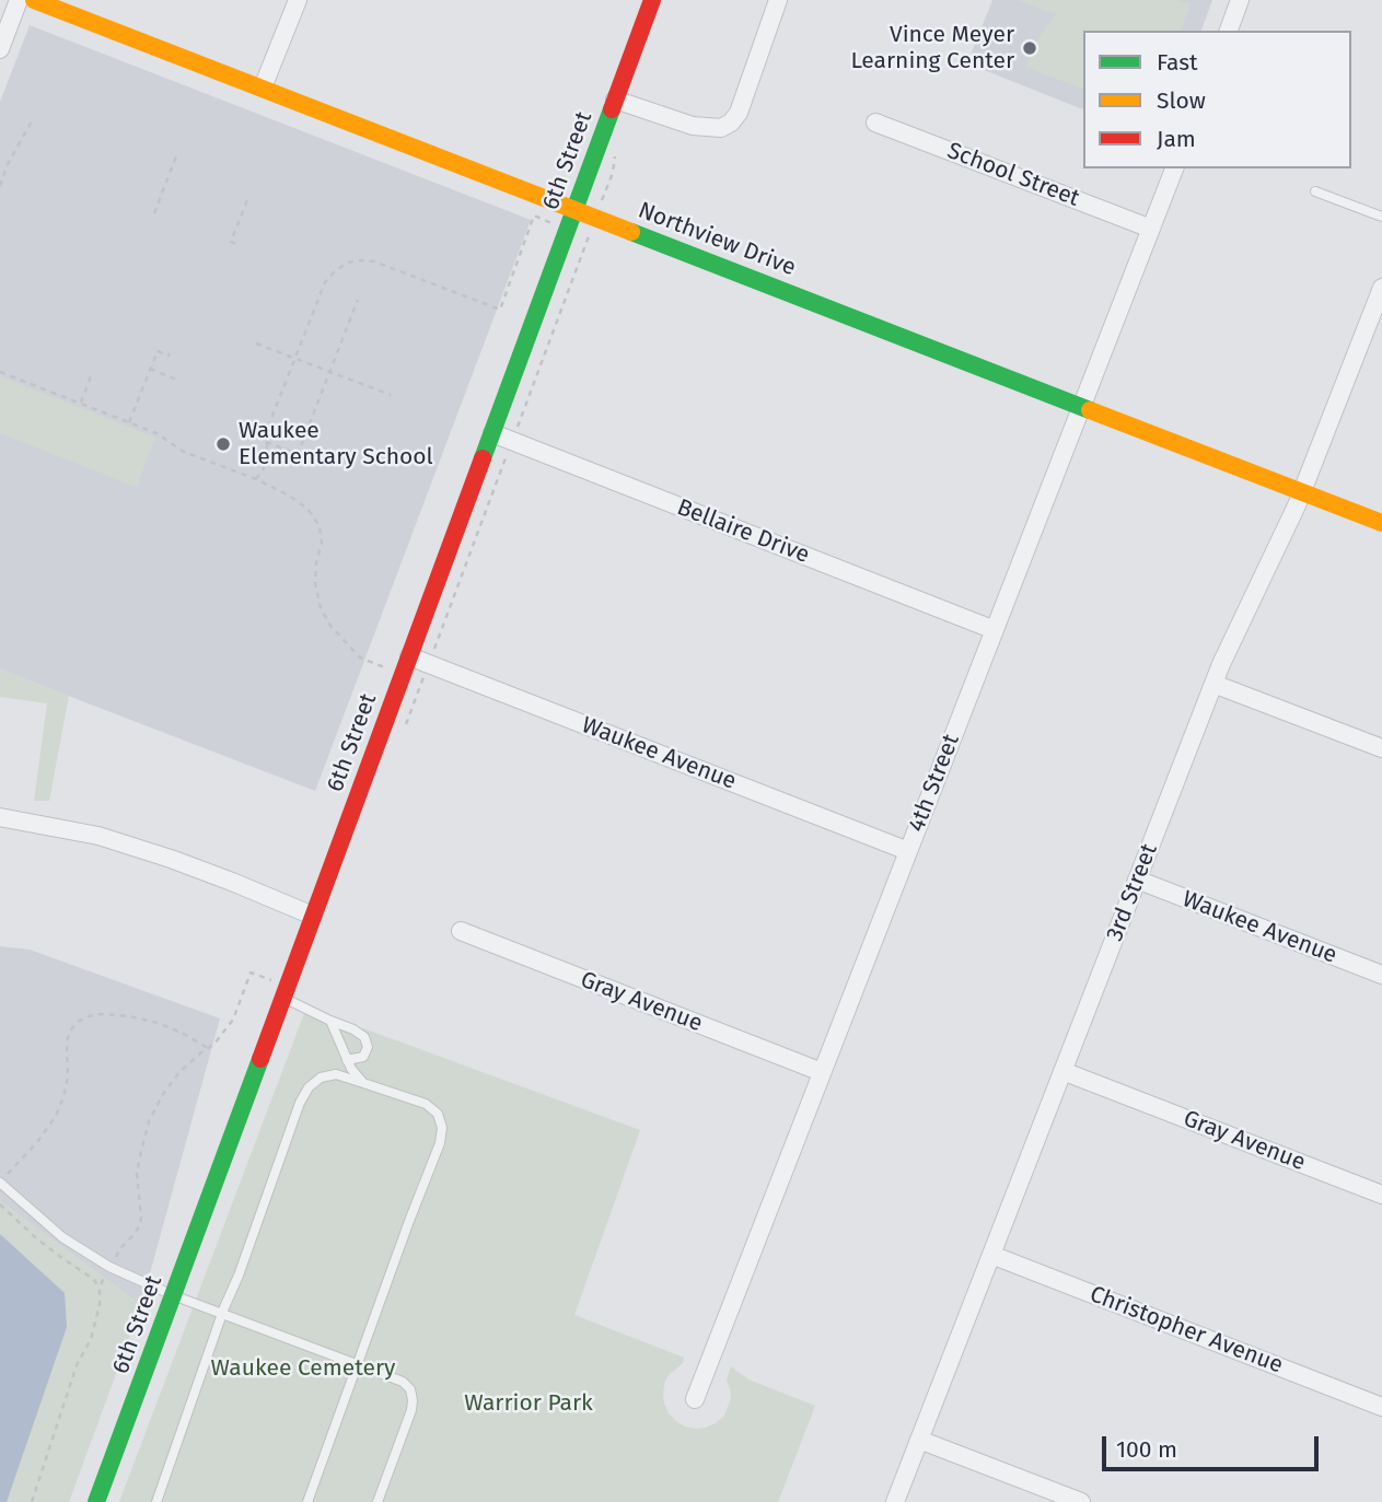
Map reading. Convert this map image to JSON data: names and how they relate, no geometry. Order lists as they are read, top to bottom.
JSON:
{
  "streets": {
    "main road": ["6th Street", "Northview Drive"],
    "street": [
      "School Street",
      "Bellaire Drive",
      "Waukee Avenue",
      "4th Street",
      "3rd Street",
      "Gray Avenue",
      "Christopher Avenue"
    ]
  },
  "crossings": [
    ["6th Street", "Northview Drive"],
    ["6th Street", "Bellaire Drive"],
    ["6th Street", "Waukee Avenue"],
    ["School Street", "4th Street"],
    ["Northview Drive", "4th Street"],
    ["Northview Drive", "3rd Street"],
    ["Bellaire Drive", "4th Street"],
    ["Waukee Avenue", "4th Street"],
    ["Waukee Avenue", "3rd Street"],
    ["4th Street", "Gray Avenue"],
    ["3rd Street", "Gray Avenue"],
    ["3rd Street", "Christopher Avenue"]
  ],
  "parks": ["Waukee Cemetery", "Warrior Park"],
  "places": ["Vince Meyer Learning Center", "Waukee Elementary School"],
  "legend": ["Fast", "Slow", "Jam"],
  "scale_bar": "100 m"
}
